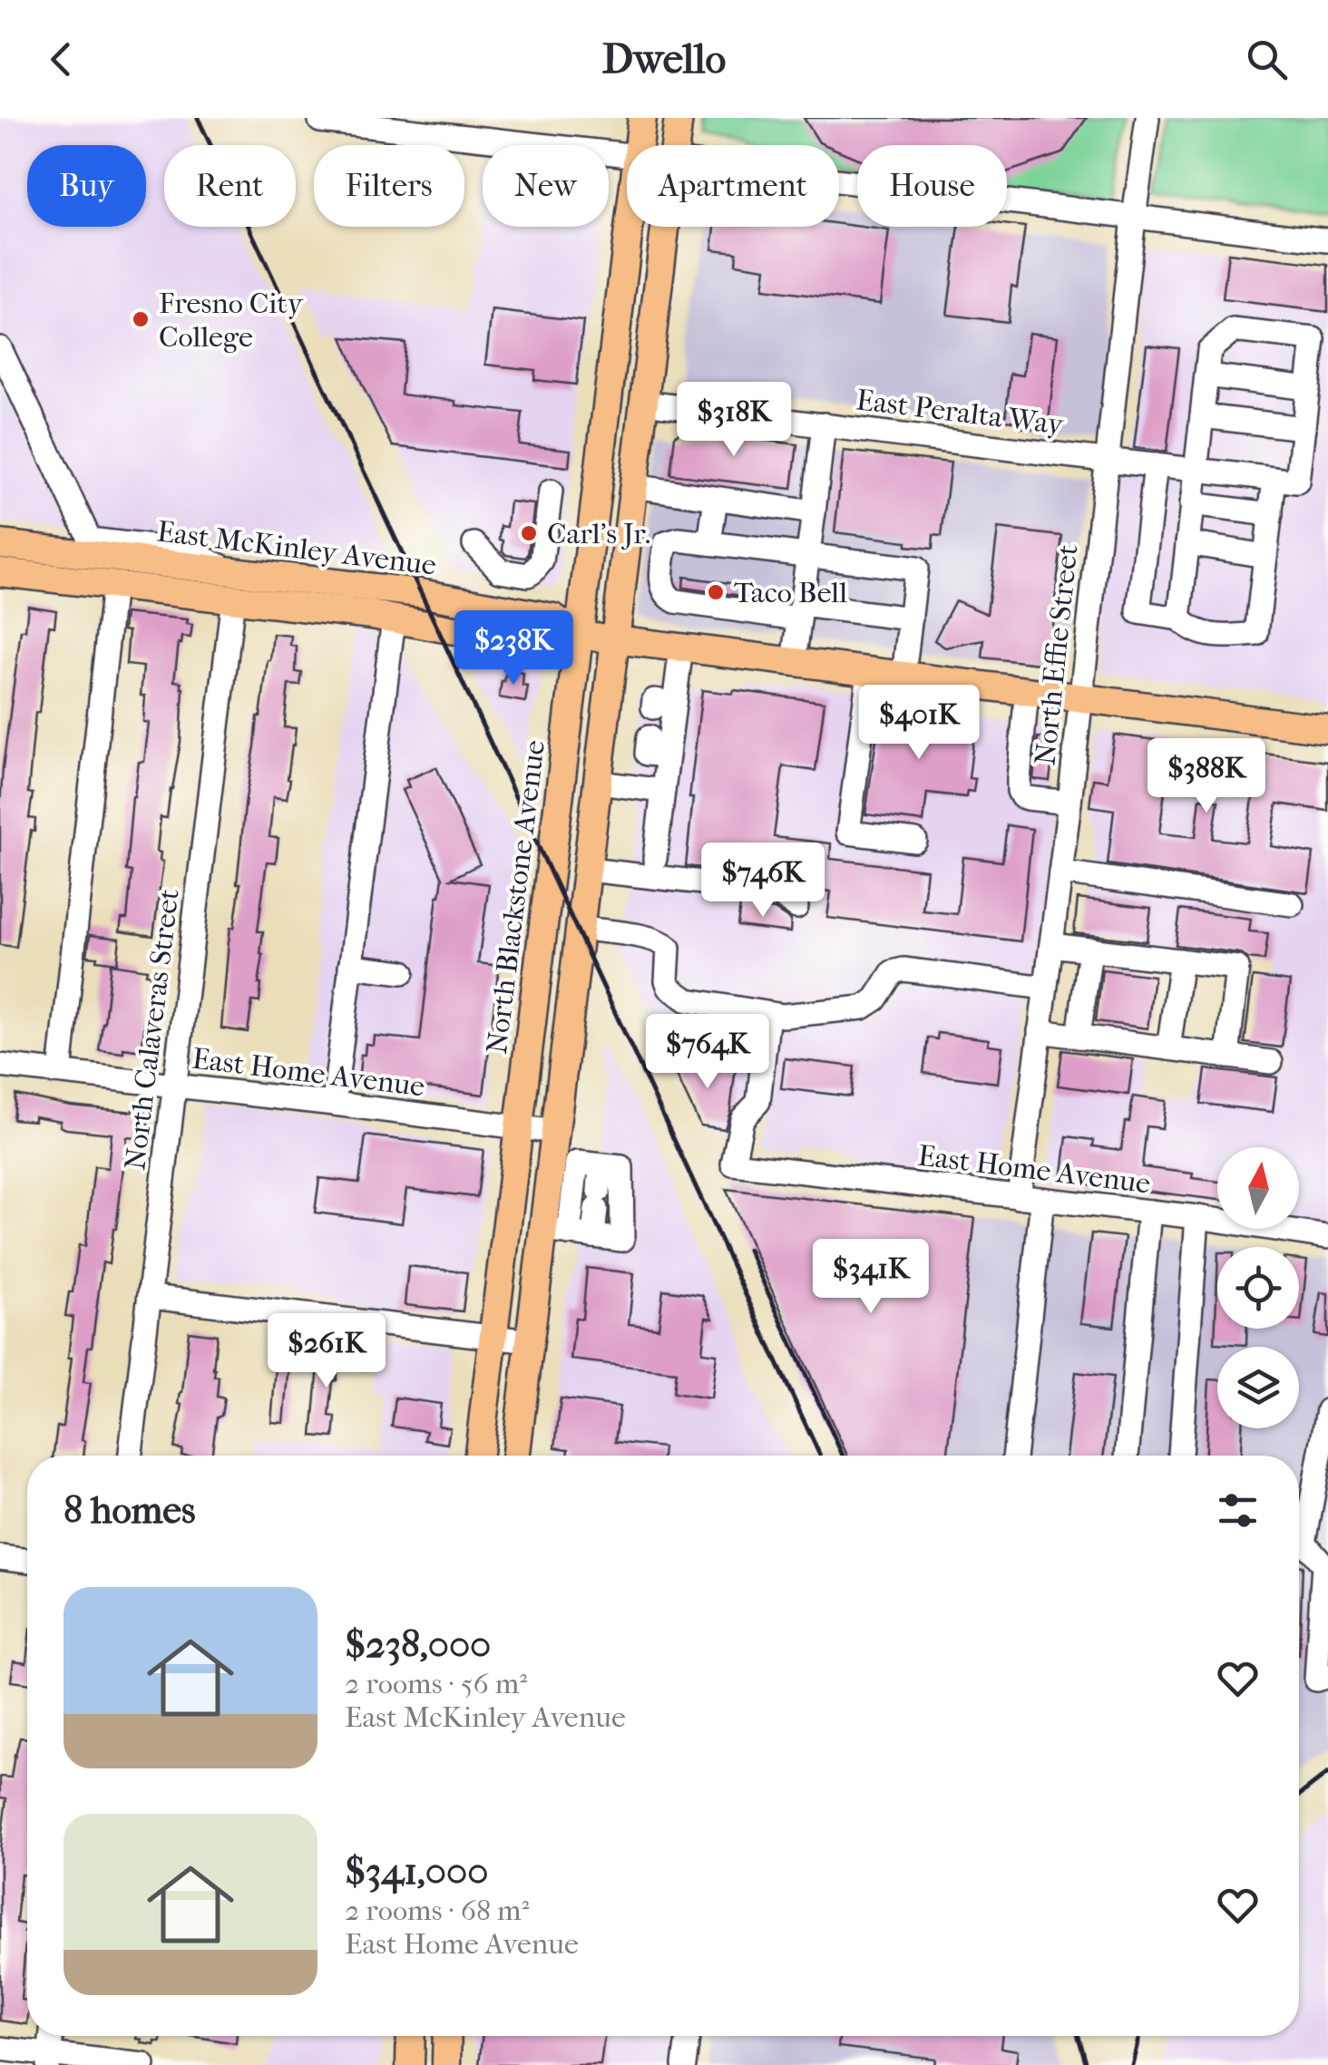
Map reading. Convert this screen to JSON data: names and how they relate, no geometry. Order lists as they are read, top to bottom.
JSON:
{
  "streets": {
    "main road": ["East McKinley Avenue", "North Blackstone Avenue"],
    "street": [
      "East Peralta Way",
      "North Effie Street",
      "North Calaveras Street",
      "East Home Avenue"
    ]
  },
  "crossings": [
    ["East Peralta Way", "North Effie Street"],
    ["East McKinley Avenue", "North Effie Street"],
    ["East McKinley Avenue", "North Blackstone Avenue"],
    ["East McKinley Avenue", "North Calaveras Street"],
    ["North Effie Street", "East Home Avenue"],
    ["North Blackstone Avenue", "East Home Avenue"],
    ["North Calaveras Street", "East Home Avenue"]
  ],
  "places": ["Fresno City College", "Carl's Jr.", "Taco Bell"],
  "north": "top",
  "page": {
    "header": "Dwello",
    "chip": [
      "Buy",
      "Rent",
      "Filters",
      "New",
      "Apartment",
      "House"
    ],
    "price": [
      "$318K",
      "$238K",
      "$401K",
      "$388K",
      "$746K",
      "$764K",
      "$341K",
      "$261K"
    ],
    "heading": "8 homes",
    "list": [
      {
        "name": "$238,000",
        "note": "2 rooms · 56 m² · East McKinley Avenue"
      },
      {
        "name": "$341,000",
        "note": "2 rooms · 68 m² · East Home Avenue"
      }
    ]
  }
}
